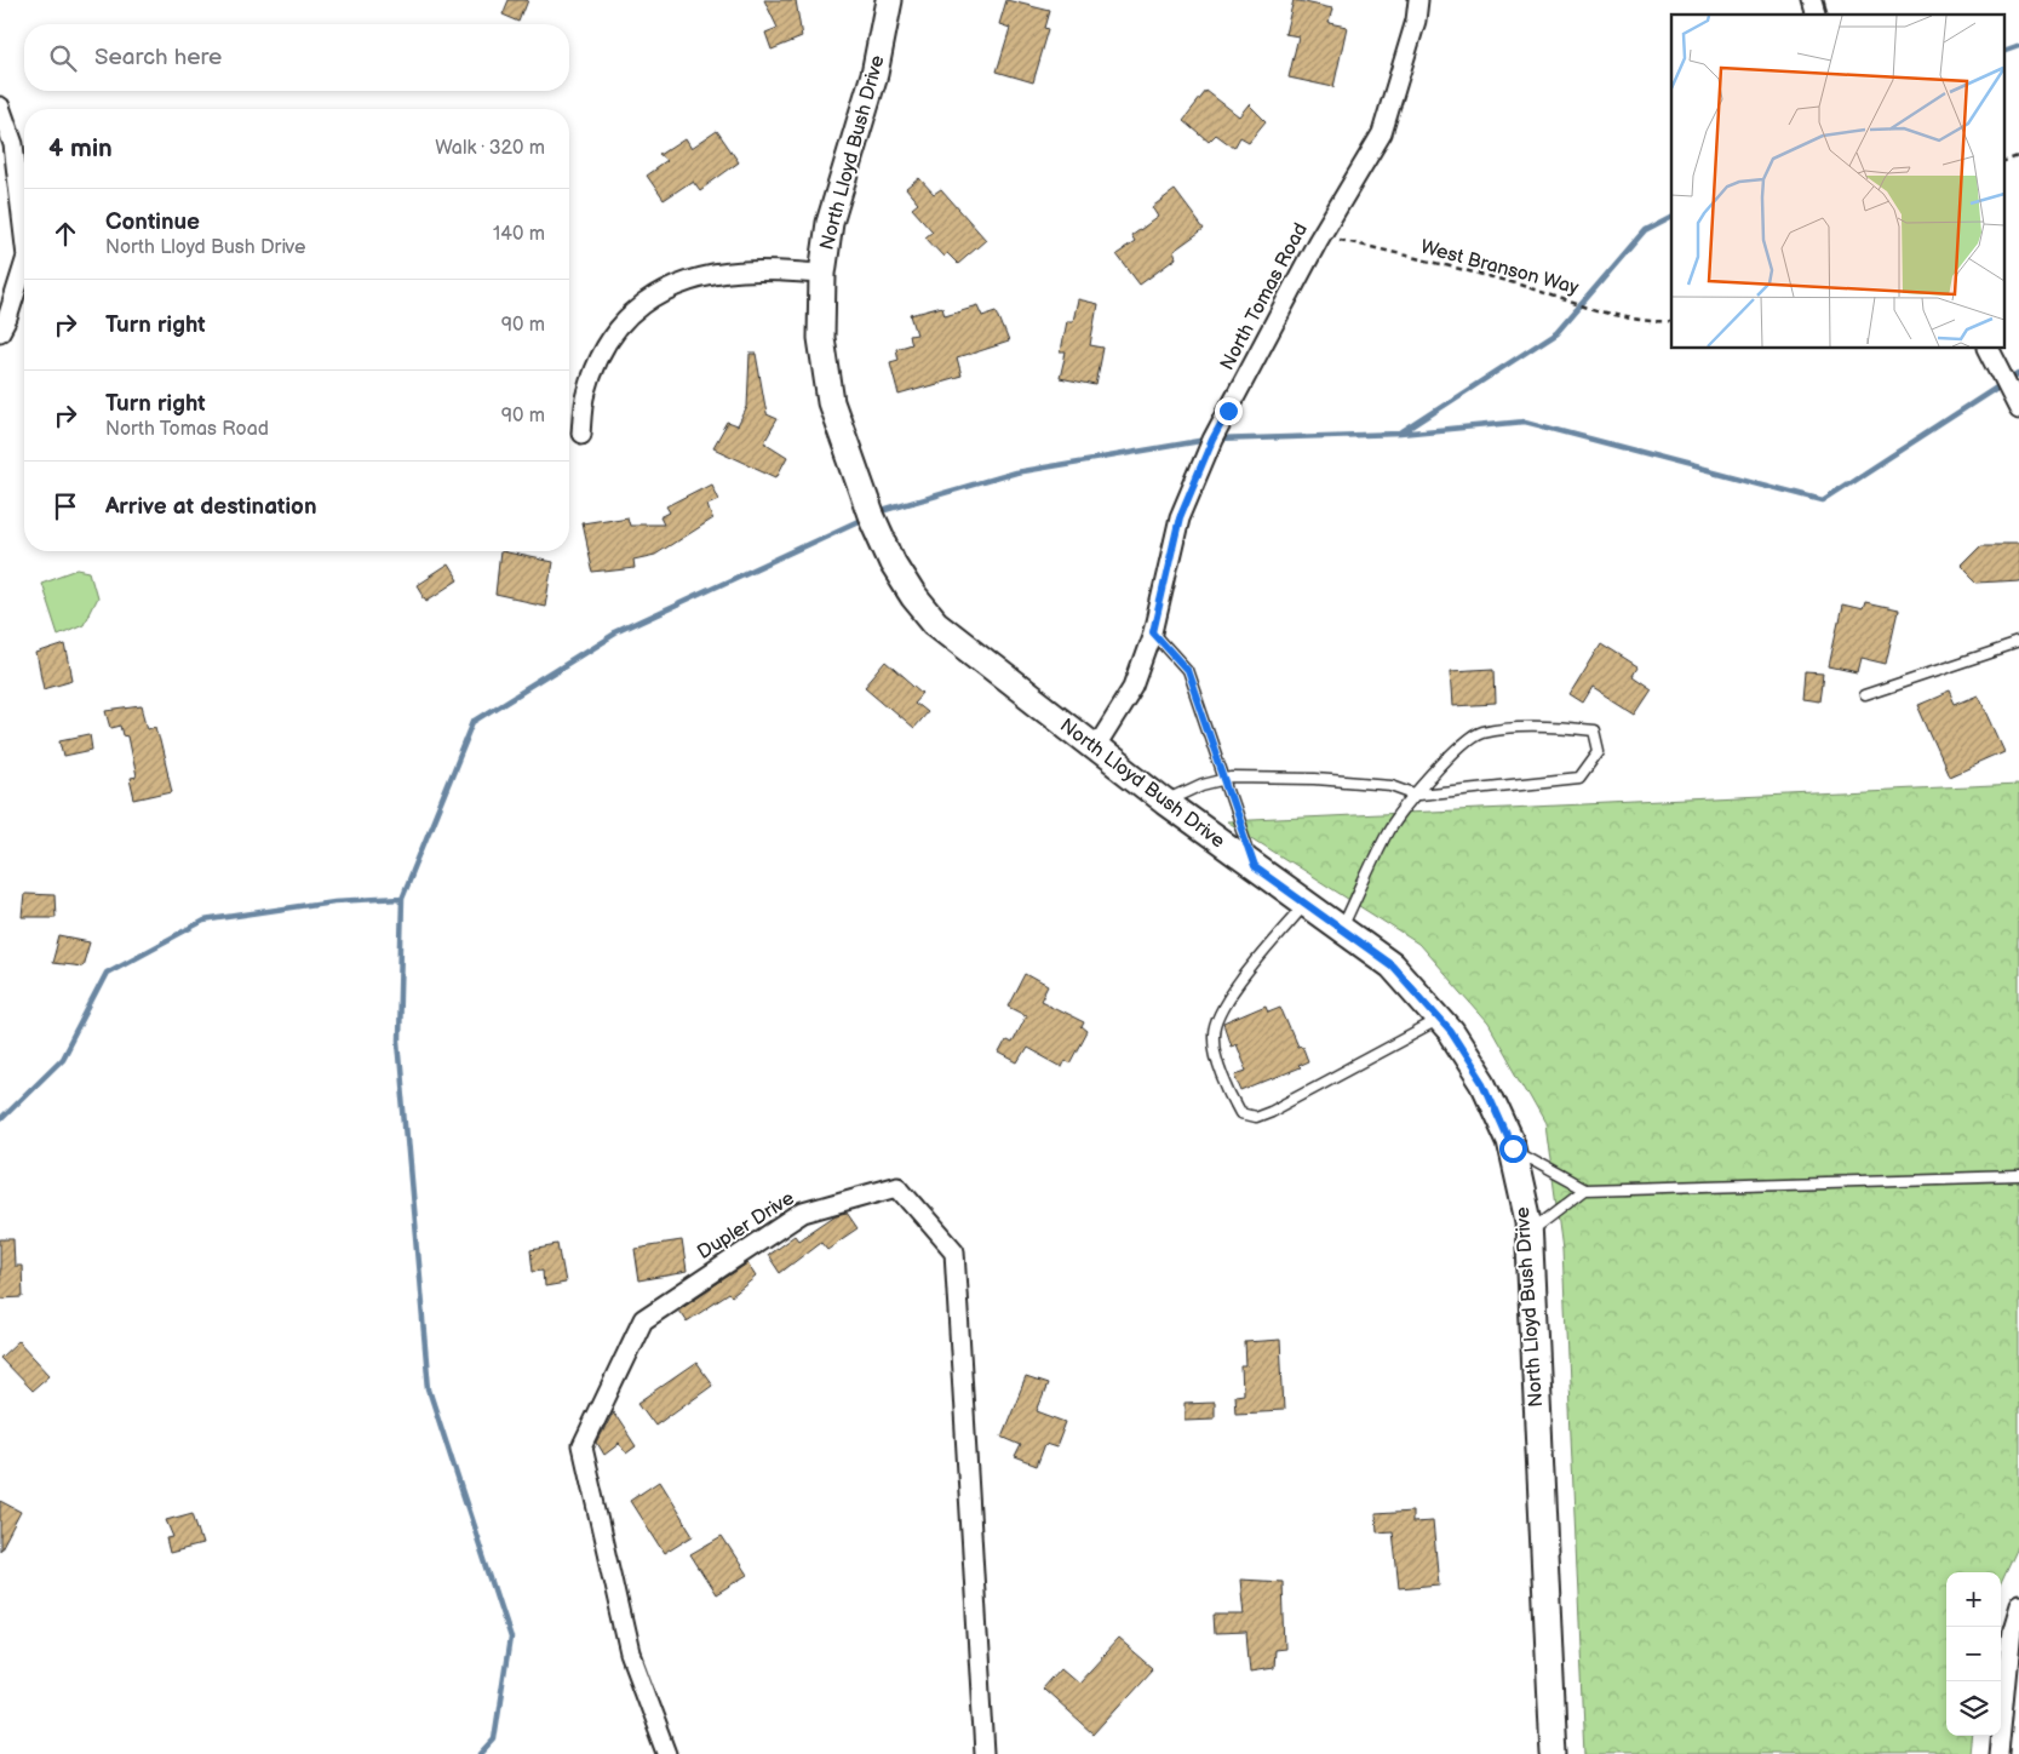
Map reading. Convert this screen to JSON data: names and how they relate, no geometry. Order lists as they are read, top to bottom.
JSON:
{
  "streets": {
    "street": ["North Lloyd Bush Drive", "North Tomas Road", "Dupler Drive"],
    "path": ["West Branson Way"]
  },
  "crossings": [
    ["North Lloyd Bush Drive", "North Tomas Road"],
    ["West Branson Way", "North Tomas Road"]
  ],
  "page": {
    "search": "Search here",
    "heading": ["4 min", "Walk · 320 m"],
    "list": [
      ["Continue", "North Lloyd Bush Drive", "140 m"],
      ["Turn right", "90 m"],
      ["Turn right", "North Tomas Road", "90 m"],
      "Arrive at destination"
    ],
    "map_buttons": ["+", "−"]
  }
}
